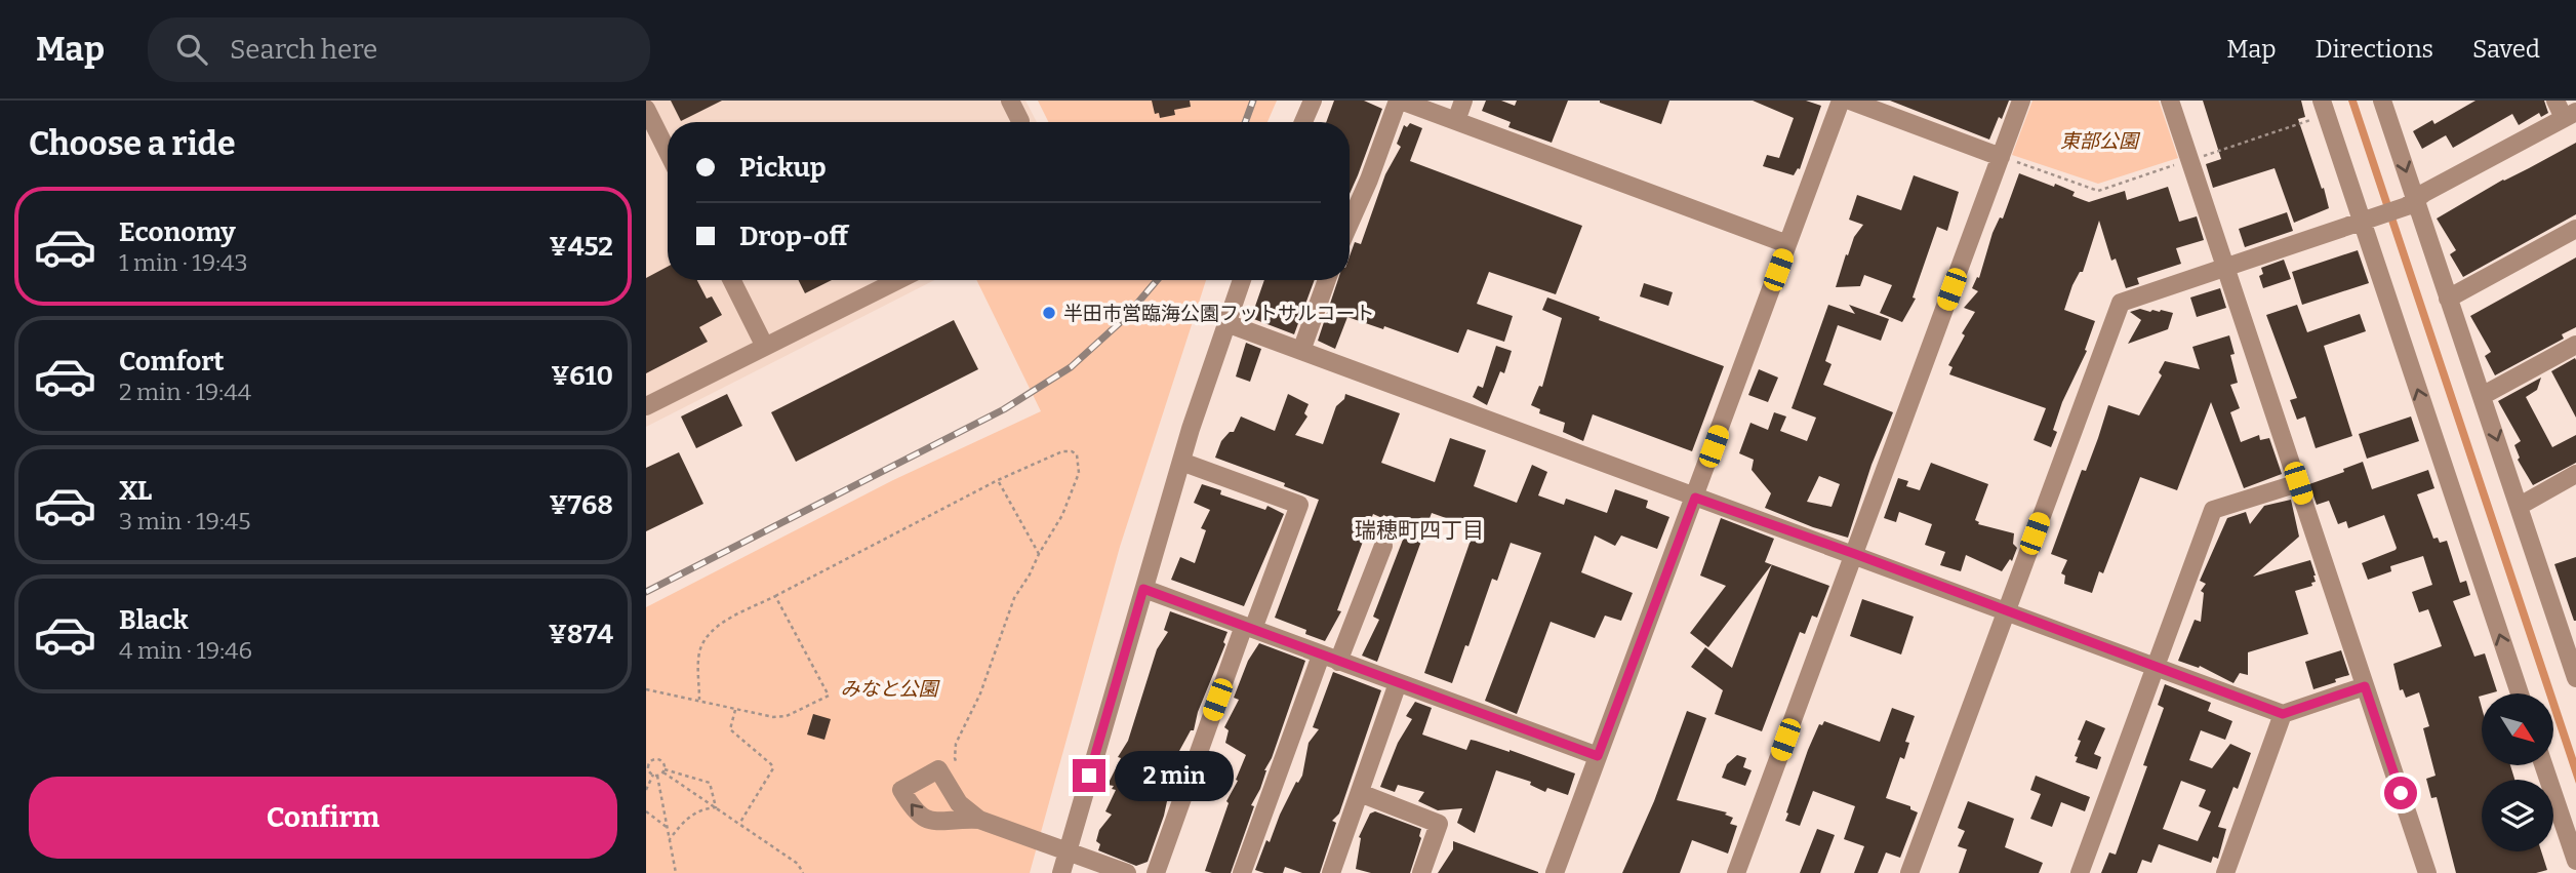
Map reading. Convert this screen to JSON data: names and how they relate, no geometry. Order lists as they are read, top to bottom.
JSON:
{
  "districts": ["瑞穂町四丁目"],
  "parks": ["東部公園", "みなと公園"],
  "places": ["半田市営臨海公園フットサルコート"],
  "north": "bottom right",
  "page": {
    "header": "Map",
    "search": "Search here",
    "nav": ["Map", "Directions", "Saved"],
    "heading": "Choose a ride",
    "banner": ["Pickup", "Drop-off"],
    "list": [
      {
        "name": "Economy",
        "note": "1 min · 19:43",
        "value": "¥452"
      },
      {
        "name": "Comfort",
        "note": "2 min · 19:44",
        "value": "¥610"
      },
      {
        "name": "XL",
        "note": "3 min · 19:45",
        "value": "¥768"
      },
      {
        "name": "Black",
        "note": "4 min · 19:46",
        "value": "¥874"
      }
    ],
    "bubble": "2 min",
    "buttons": "Confirm"
  }
}
